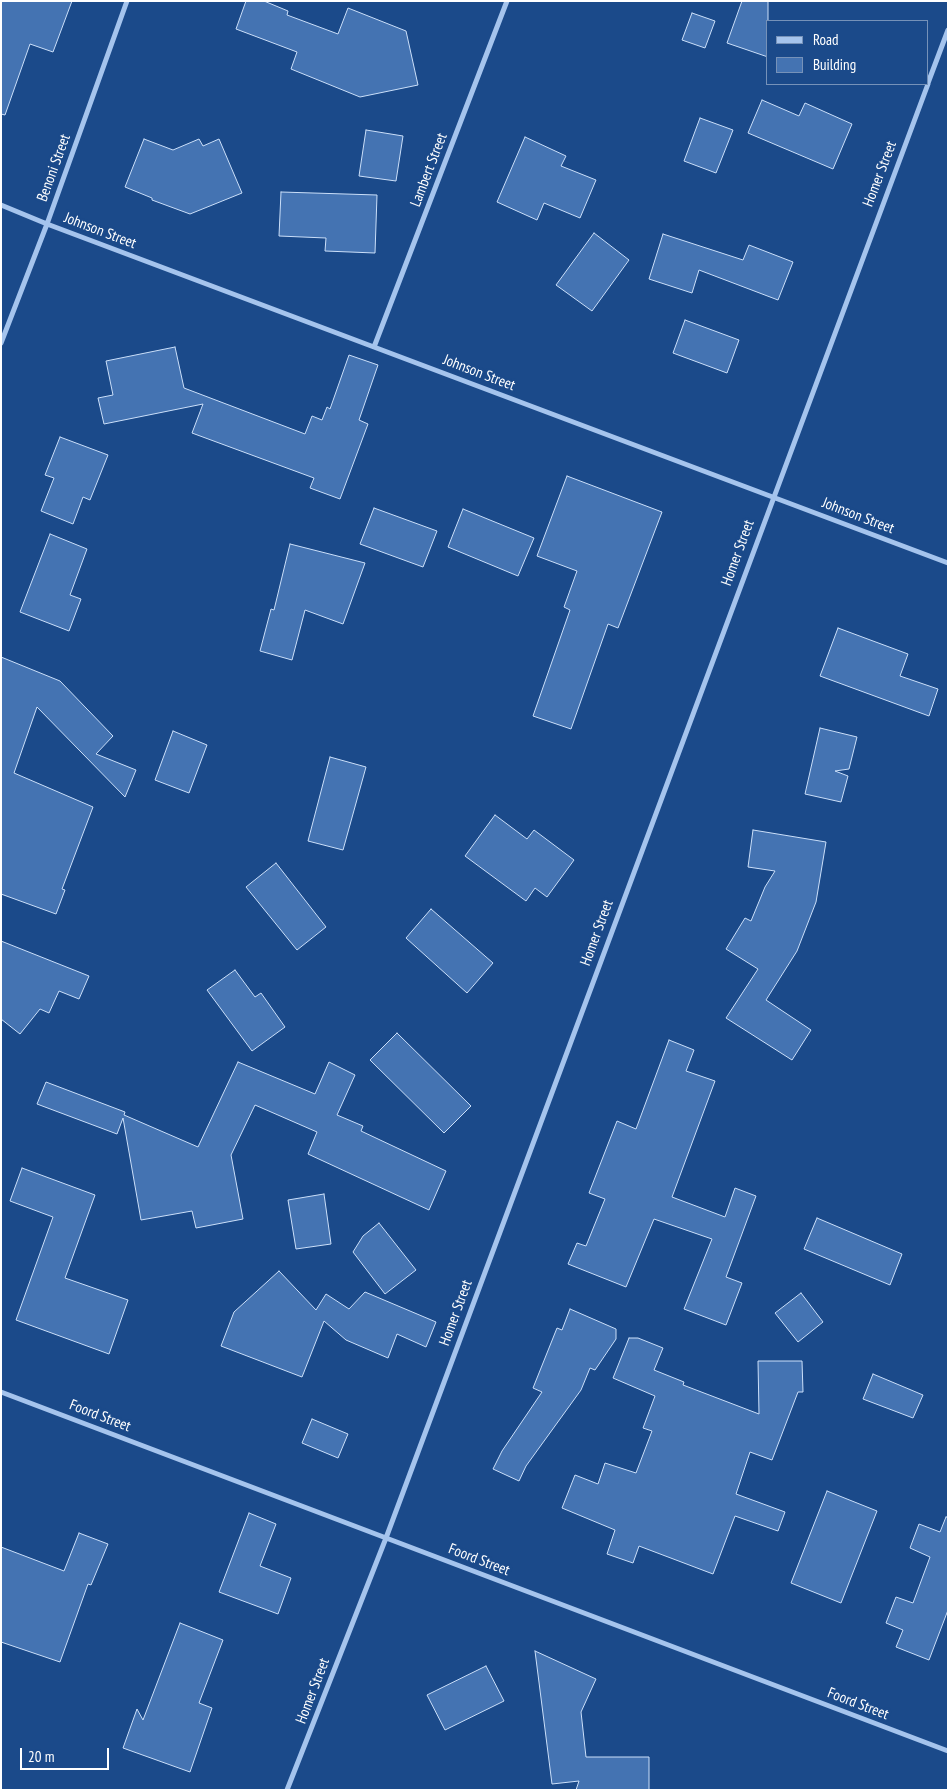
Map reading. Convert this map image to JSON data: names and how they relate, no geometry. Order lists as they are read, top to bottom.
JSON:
{
  "streets": {
    "street": [
      "Benoni Street",
      "Lambert Street",
      "Homer Street",
      "Johnson Street",
      "Foord Street"
    ]
  },
  "crossings": [
    ["Benoni Street", "Johnson Street"],
    ["Lambert Street", "Johnson Street"],
    ["Homer Street", "Johnson Street"],
    ["Homer Street", "Foord Street"]
  ],
  "legend": ["Road", "Building"],
  "scale_bar": "20 m"
}
